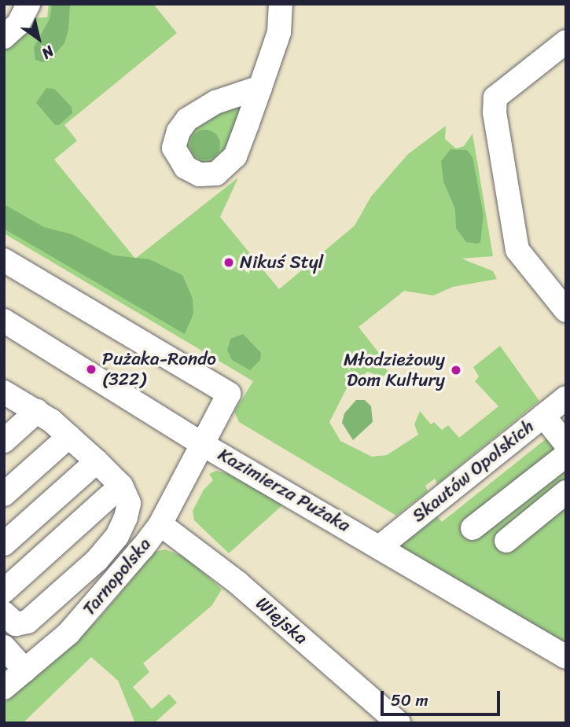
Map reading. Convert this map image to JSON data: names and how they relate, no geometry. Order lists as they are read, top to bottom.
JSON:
{
  "streets": {
    "street": [
      "Skautów Opolskich",
      "Kazimierza Pużaka",
      "Tarnopolska",
      "Wiejska"
    ]
  },
  "crossings": [
    ["Skautów Opolskich", "Kazimierza Pużaka"],
    ["Kazimierza Pużaka", "Tarnopolska"],
    ["Tarnopolska", "Wiejska"]
  ],
  "places": ["Nikuś Styl", "Pużaka-Rondo (322)", "Młodzieżowy Dom Kultury"],
  "scale_bar": "50 m",
  "north": "bottom right"
}
